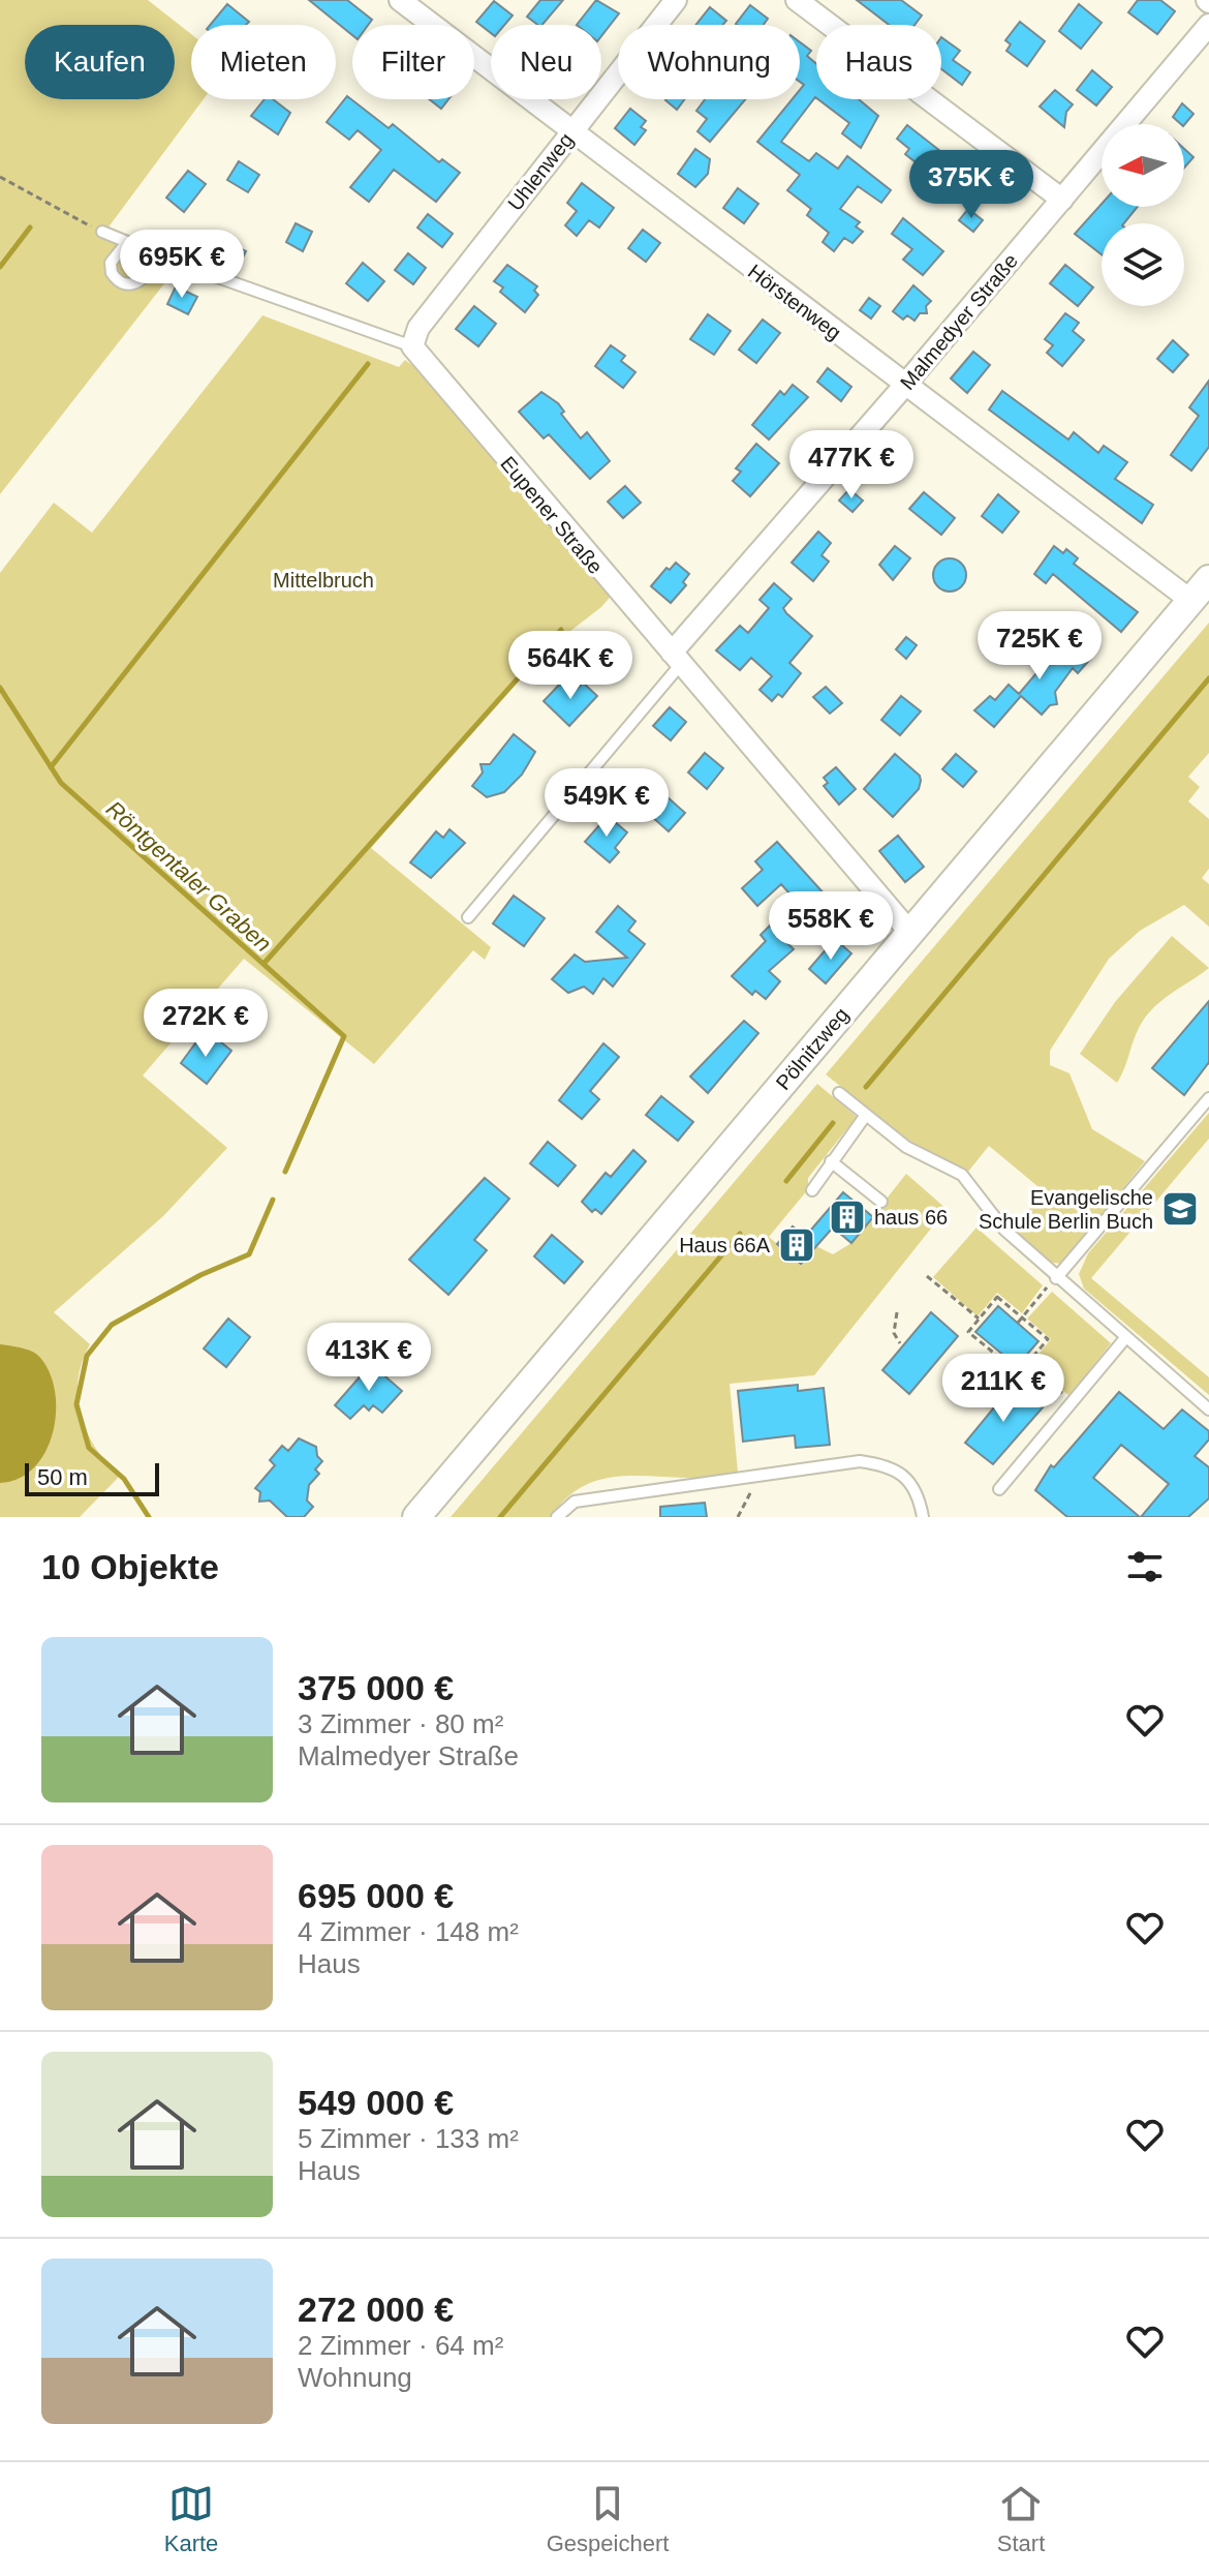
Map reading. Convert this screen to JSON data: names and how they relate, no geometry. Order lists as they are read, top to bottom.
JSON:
{
  "streets": {
    "street": [
      "Uhlenweg",
      "Hörstenweg",
      "Malmedyer Straße",
      "Eupener Straße",
      "Pölnitzweg"
    ]
  },
  "crossings": [
    ["Uhlenweg", "Hörstenweg"],
    ["Uhlenweg", "Eupener Straße"],
    ["Hörstenweg", "Malmedyer Straße"],
    ["Hörstenweg", "Pölnitzweg"],
    ["Malmedyer Straße", "Eupener Straße"],
    ["Eupener Straße", "Pölnitzweg"]
  ],
  "water": ["Röntgentaler Graben"],
  "parks": ["Mittelbruch"],
  "places": {
    "school or university": ["Evangelische Schule Berlin Buch"],
    "building": ["haus 66", "Haus 66A"]
  },
  "scale_bar": "50 m",
  "north": "left",
  "page": {
    "chip": [
      "Kaufen",
      "Mieten",
      "Filter",
      "Neu",
      "Wohnung",
      "Haus"
    ],
    "price": [
      "375K €",
      "695K €",
      "477K €",
      "725K €",
      "564K €",
      "549K €",
      "558K €",
      "272K €",
      "413K €",
      "211K €"
    ],
    "scale": "50 m",
    "heading": "10 Objekte",
    "list": [
      {
        "name": "375 000 €",
        "note": "3 Zimmer · 80 m² · Malmedyer Straße"
      },
      {
        "name": "695 000 €",
        "note": "4 Zimmer · 148 m² · Haus"
      },
      {
        "name": "549 000 €",
        "note": "5 Zimmer · 133 m² · Haus"
      },
      {
        "name": "272 000 €",
        "note": "2 Zimmer · 64 m² · Wohnung"
      }
    ],
    "tabs": ["Karte", "Gespeichert", "Start"]
  }
}
